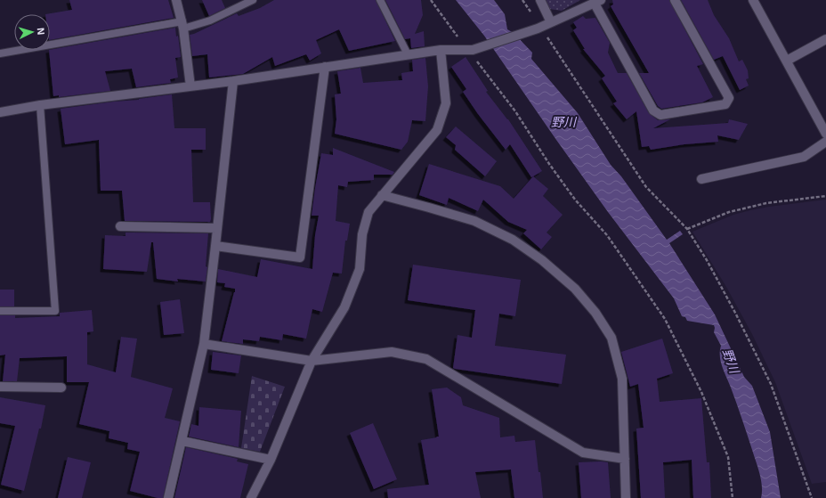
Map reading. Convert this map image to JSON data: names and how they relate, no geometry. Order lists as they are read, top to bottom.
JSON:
{
  "water": ["野川"],
  "north": "right"
}
